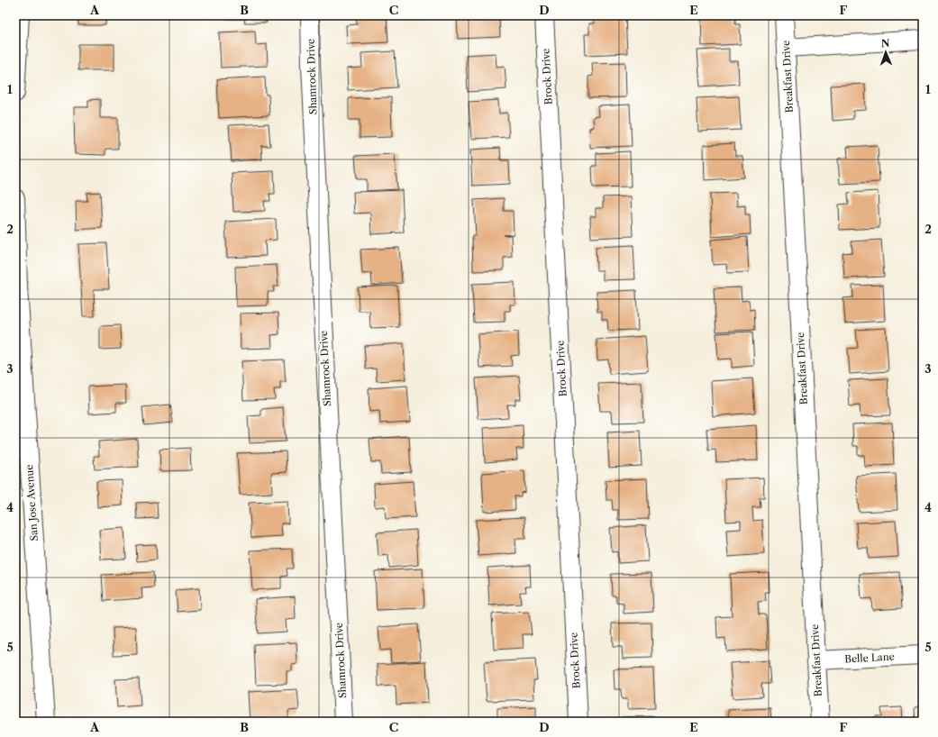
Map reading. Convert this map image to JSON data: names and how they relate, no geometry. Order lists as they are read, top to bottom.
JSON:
{
  "streets": {
    "street": [
      "Shamrock Drive",
      "Brock Drive",
      "Breakfast Drive",
      "San Jose Avenue",
      "Belle Lane"
    ]
  },
  "crossings": [
    ["Breakfast Drive", "Belle Lane"]
  ],
  "north": "top",
  "grid": {
    "columns": [
      "A",
      "B",
      "C",
      "D",
      "E",
      "F"
    ],
    "rows": [
      "1",
      "2",
      "3",
      "4",
      "5"
    ]
  }
}
